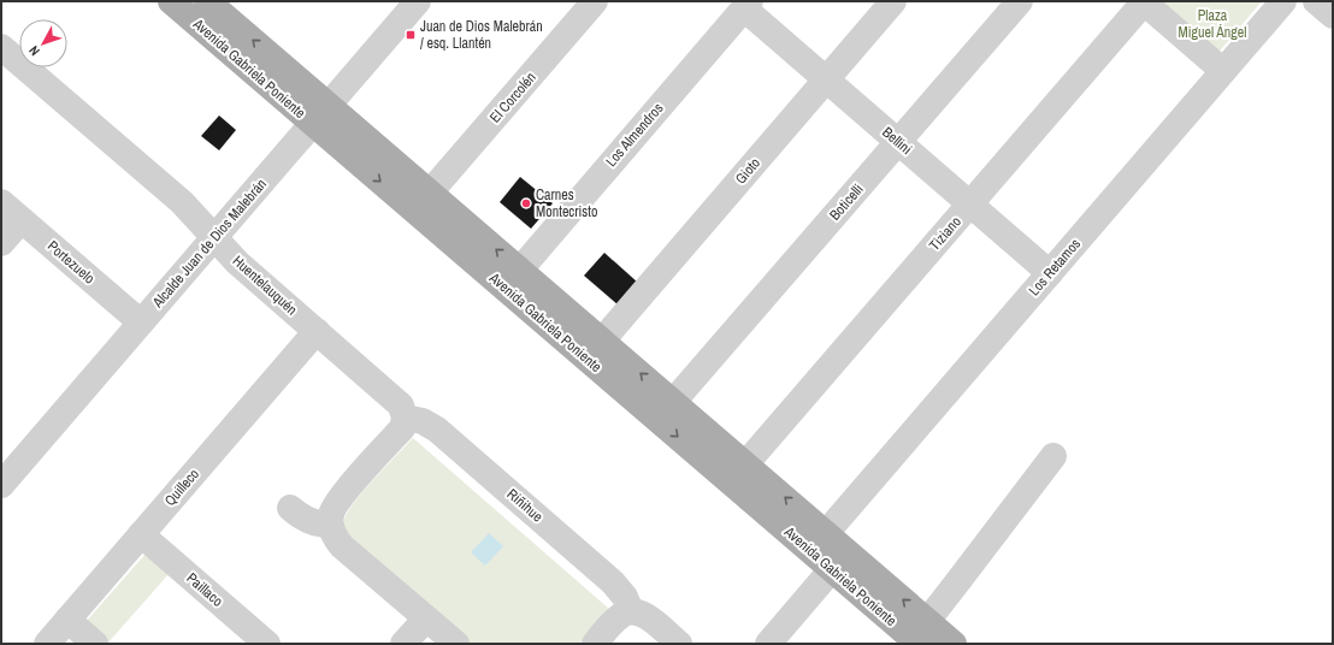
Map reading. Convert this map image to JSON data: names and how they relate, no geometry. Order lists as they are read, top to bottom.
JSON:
{
  "streets": {
    "main road": ["Avenida Gabriela Poniente"],
    "street": [
      "El Corcolén",
      "Los Almendros",
      "Bellini",
      "Gioto",
      "Boticelli",
      "Tiziano",
      "Alcalde Juan de Dios Malebrán",
      "Portezuelo",
      "Los Retamos",
      "Huentelauquén",
      "Quilleco",
      "Riñihue",
      "Paillaco"
    ]
  },
  "crossings": [
    ["Avenida Gabriela Poniente", "El Corcolén"],
    ["Avenida Gabriela Poniente", "Los Almendros"],
    ["Avenida Gabriela Poniente", "Gioto"],
    ["Avenida Gabriela Poniente", "Boticelli"],
    ["Avenida Gabriela Poniente", "Tiziano"],
    ["Avenida Gabriela Poniente", "Alcalde Juan de Dios Malebrán"],
    ["Avenida Gabriela Poniente", "Los Retamos"],
    ["Los Almendros", "Bellini"],
    ["Bellini", "Gioto"],
    ["Bellini", "Boticelli"],
    ["Bellini", "Tiziano"],
    ["Bellini", "Los Retamos"],
    ["Alcalde Juan de Dios Malebrán", "Portezuelo"],
    ["Alcalde Juan de Dios Malebrán", "Huentelauquén"],
    ["Huentelauquén", "Quilleco"],
    ["Huentelauquén", "Riñihue"],
    ["Quilleco", "Paillaco"]
  ],
  "parks": ["Plaza Miguel Ángel"],
  "places": {
    "transit": ["Juan de Dios Malebrán / esq. Llantén"],
    "other": ["Carnes Montecristo"]
  },
  "north": "bottom left"
}
